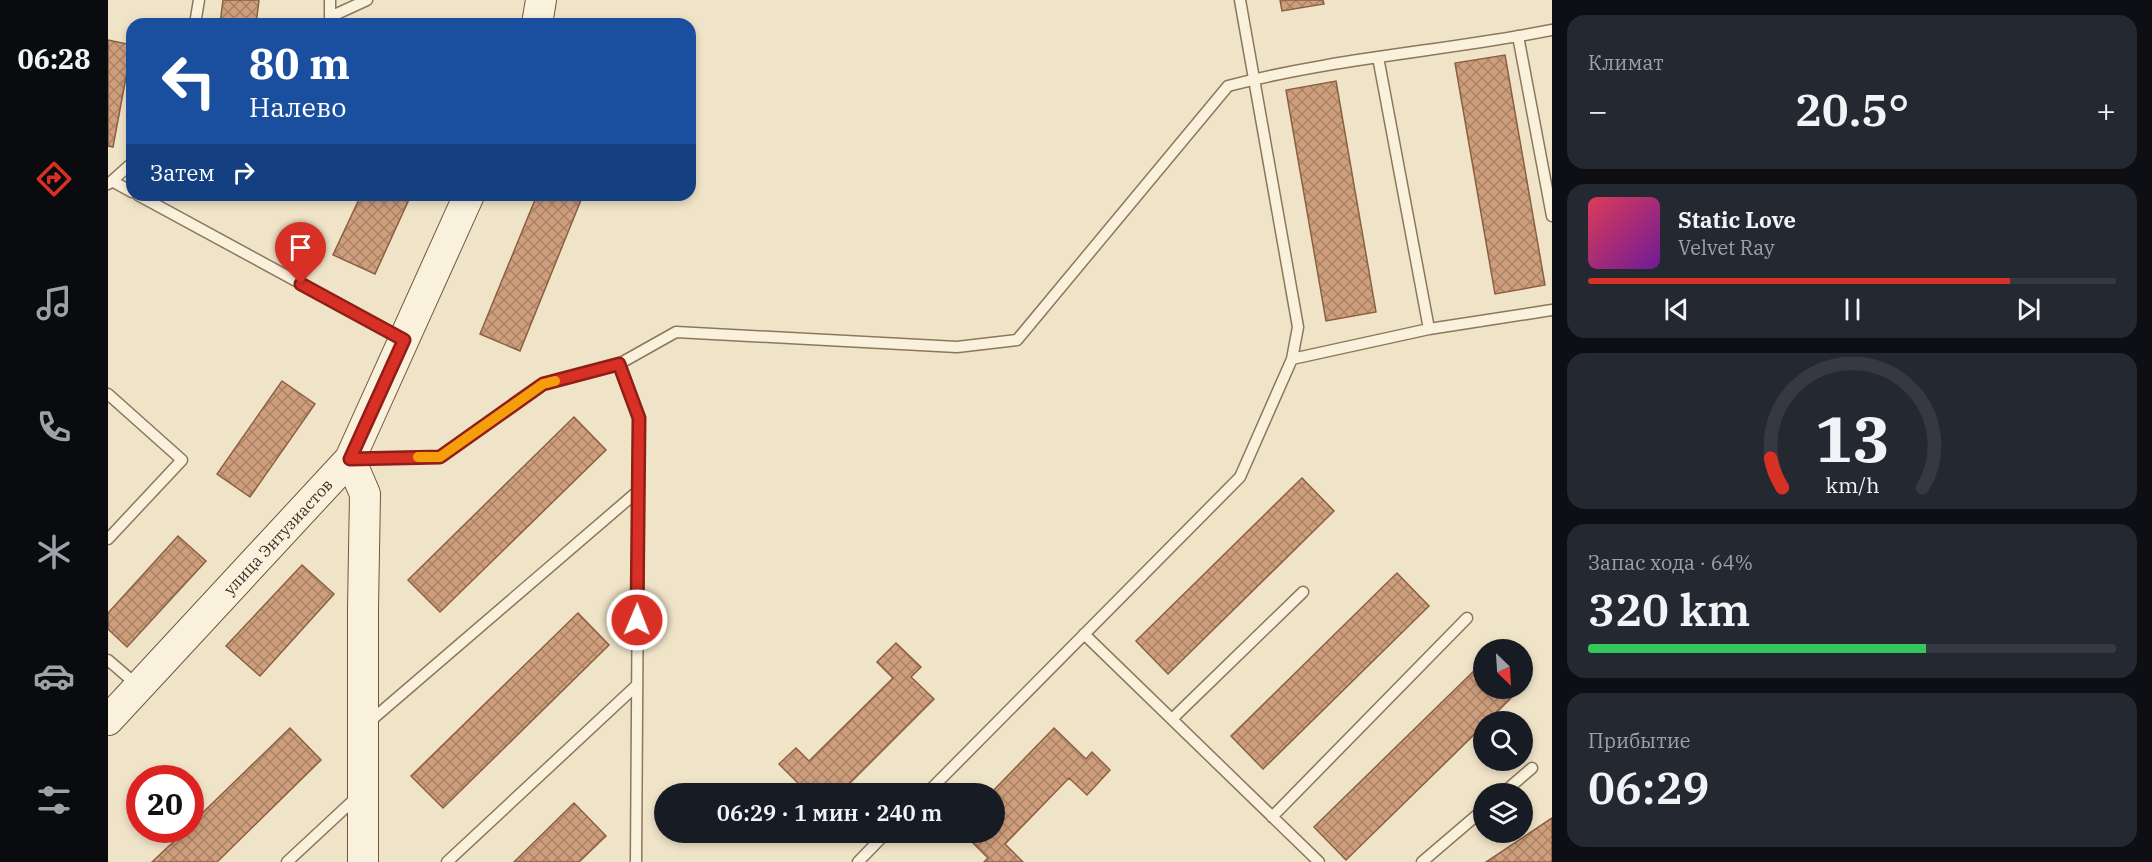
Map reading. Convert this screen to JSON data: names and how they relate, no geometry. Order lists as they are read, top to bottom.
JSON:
{
  "streets": {
    "street": ["улица Энтузиастов"]
  },
  "north": "bottom right",
  "page": {
    "tabs": "06:28",
    "tile": [
      "Климат",
      ["Запас хода · 64%", "320 km"],
      ["Прибытие", "06:29"]
    ],
    "turn": ["80 m", "Налево"],
    "heat": ["−", "20.5°", "+"],
    "then": "Затем",
    "song": ["Static Love", "Velvet Ray"],
    "limit": "20",
    "trip": "06:29 · 1 мин · 240 m",
    "gauge": ["13", "km/h"]
  }
}
